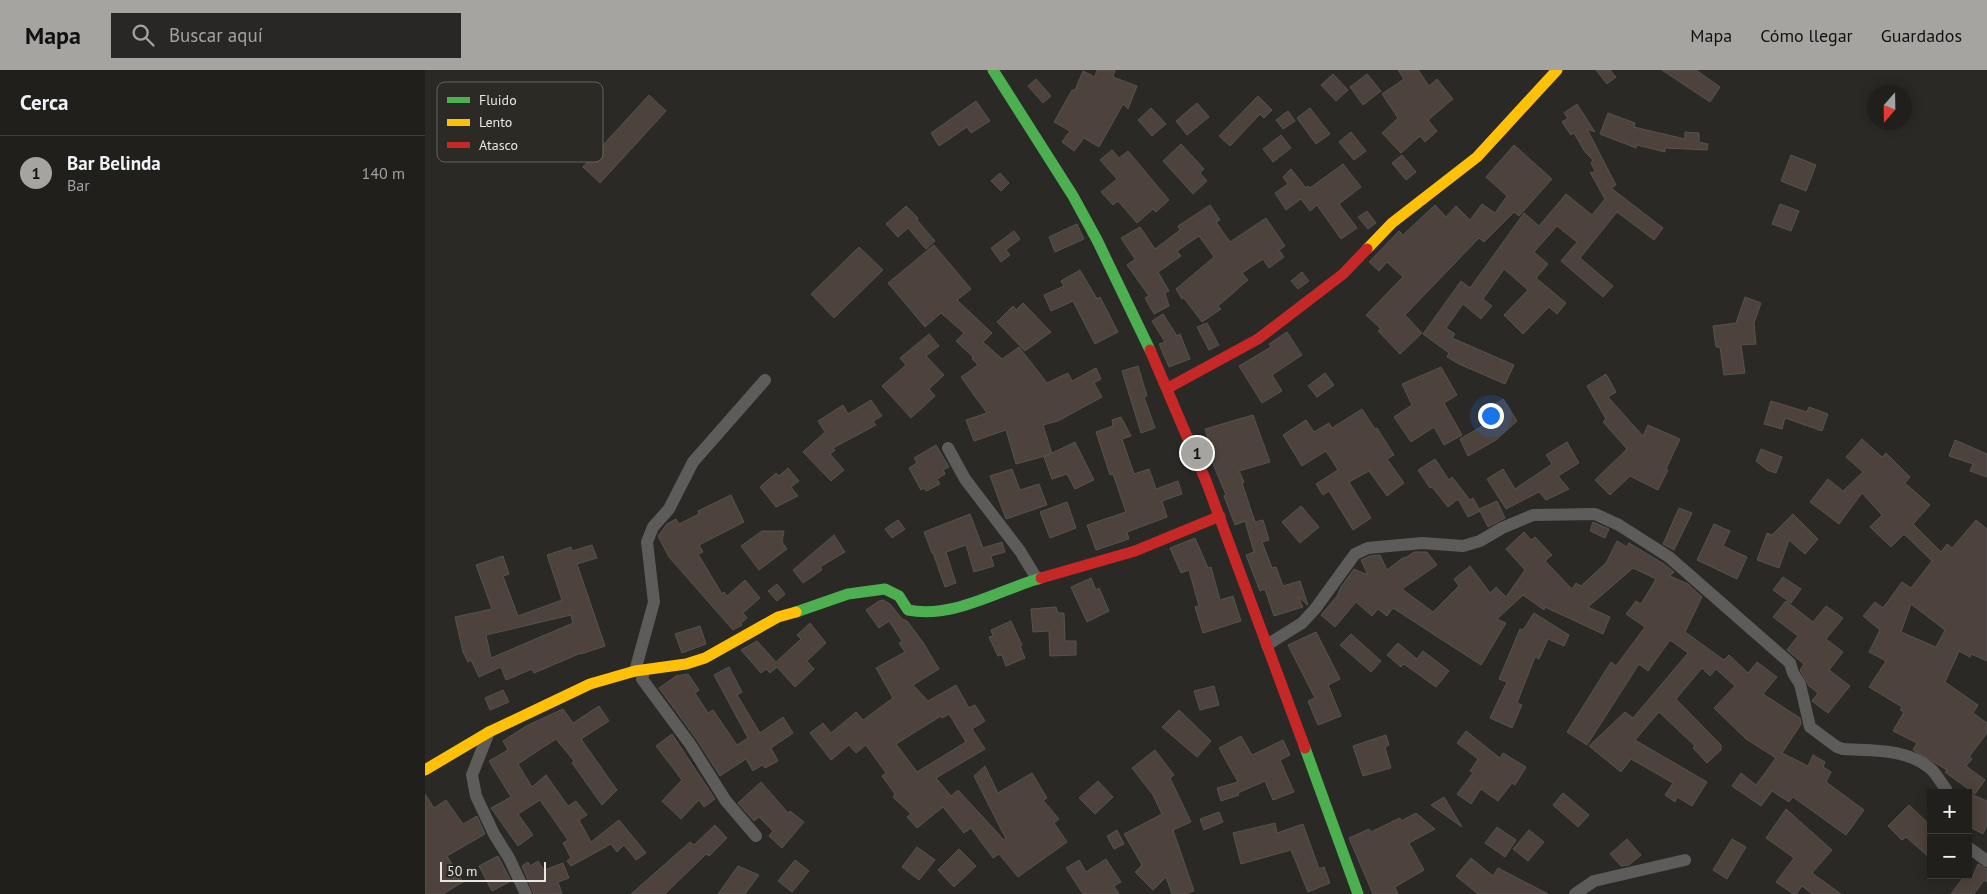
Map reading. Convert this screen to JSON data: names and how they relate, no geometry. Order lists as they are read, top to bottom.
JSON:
{
  "legend": ["Fluido", "Lento", "Atasco"],
  "scale_bar": "50 m",
  "north": "bottom",
  "page": {
    "header": "Mapa",
    "search": "Buscar aquí",
    "nav": ["Mapa", "Cómo llegar", "Guardados"],
    "heading": "Cerca",
    "list": [
      {
        "mark": "1",
        "name": "Bar Belinda",
        "note": "Bar",
        "value": "140 m"
      }
    ],
    "pins": "1",
    "map_buttons": ["+", "−"],
    "scale": "50 m"
  }
}
